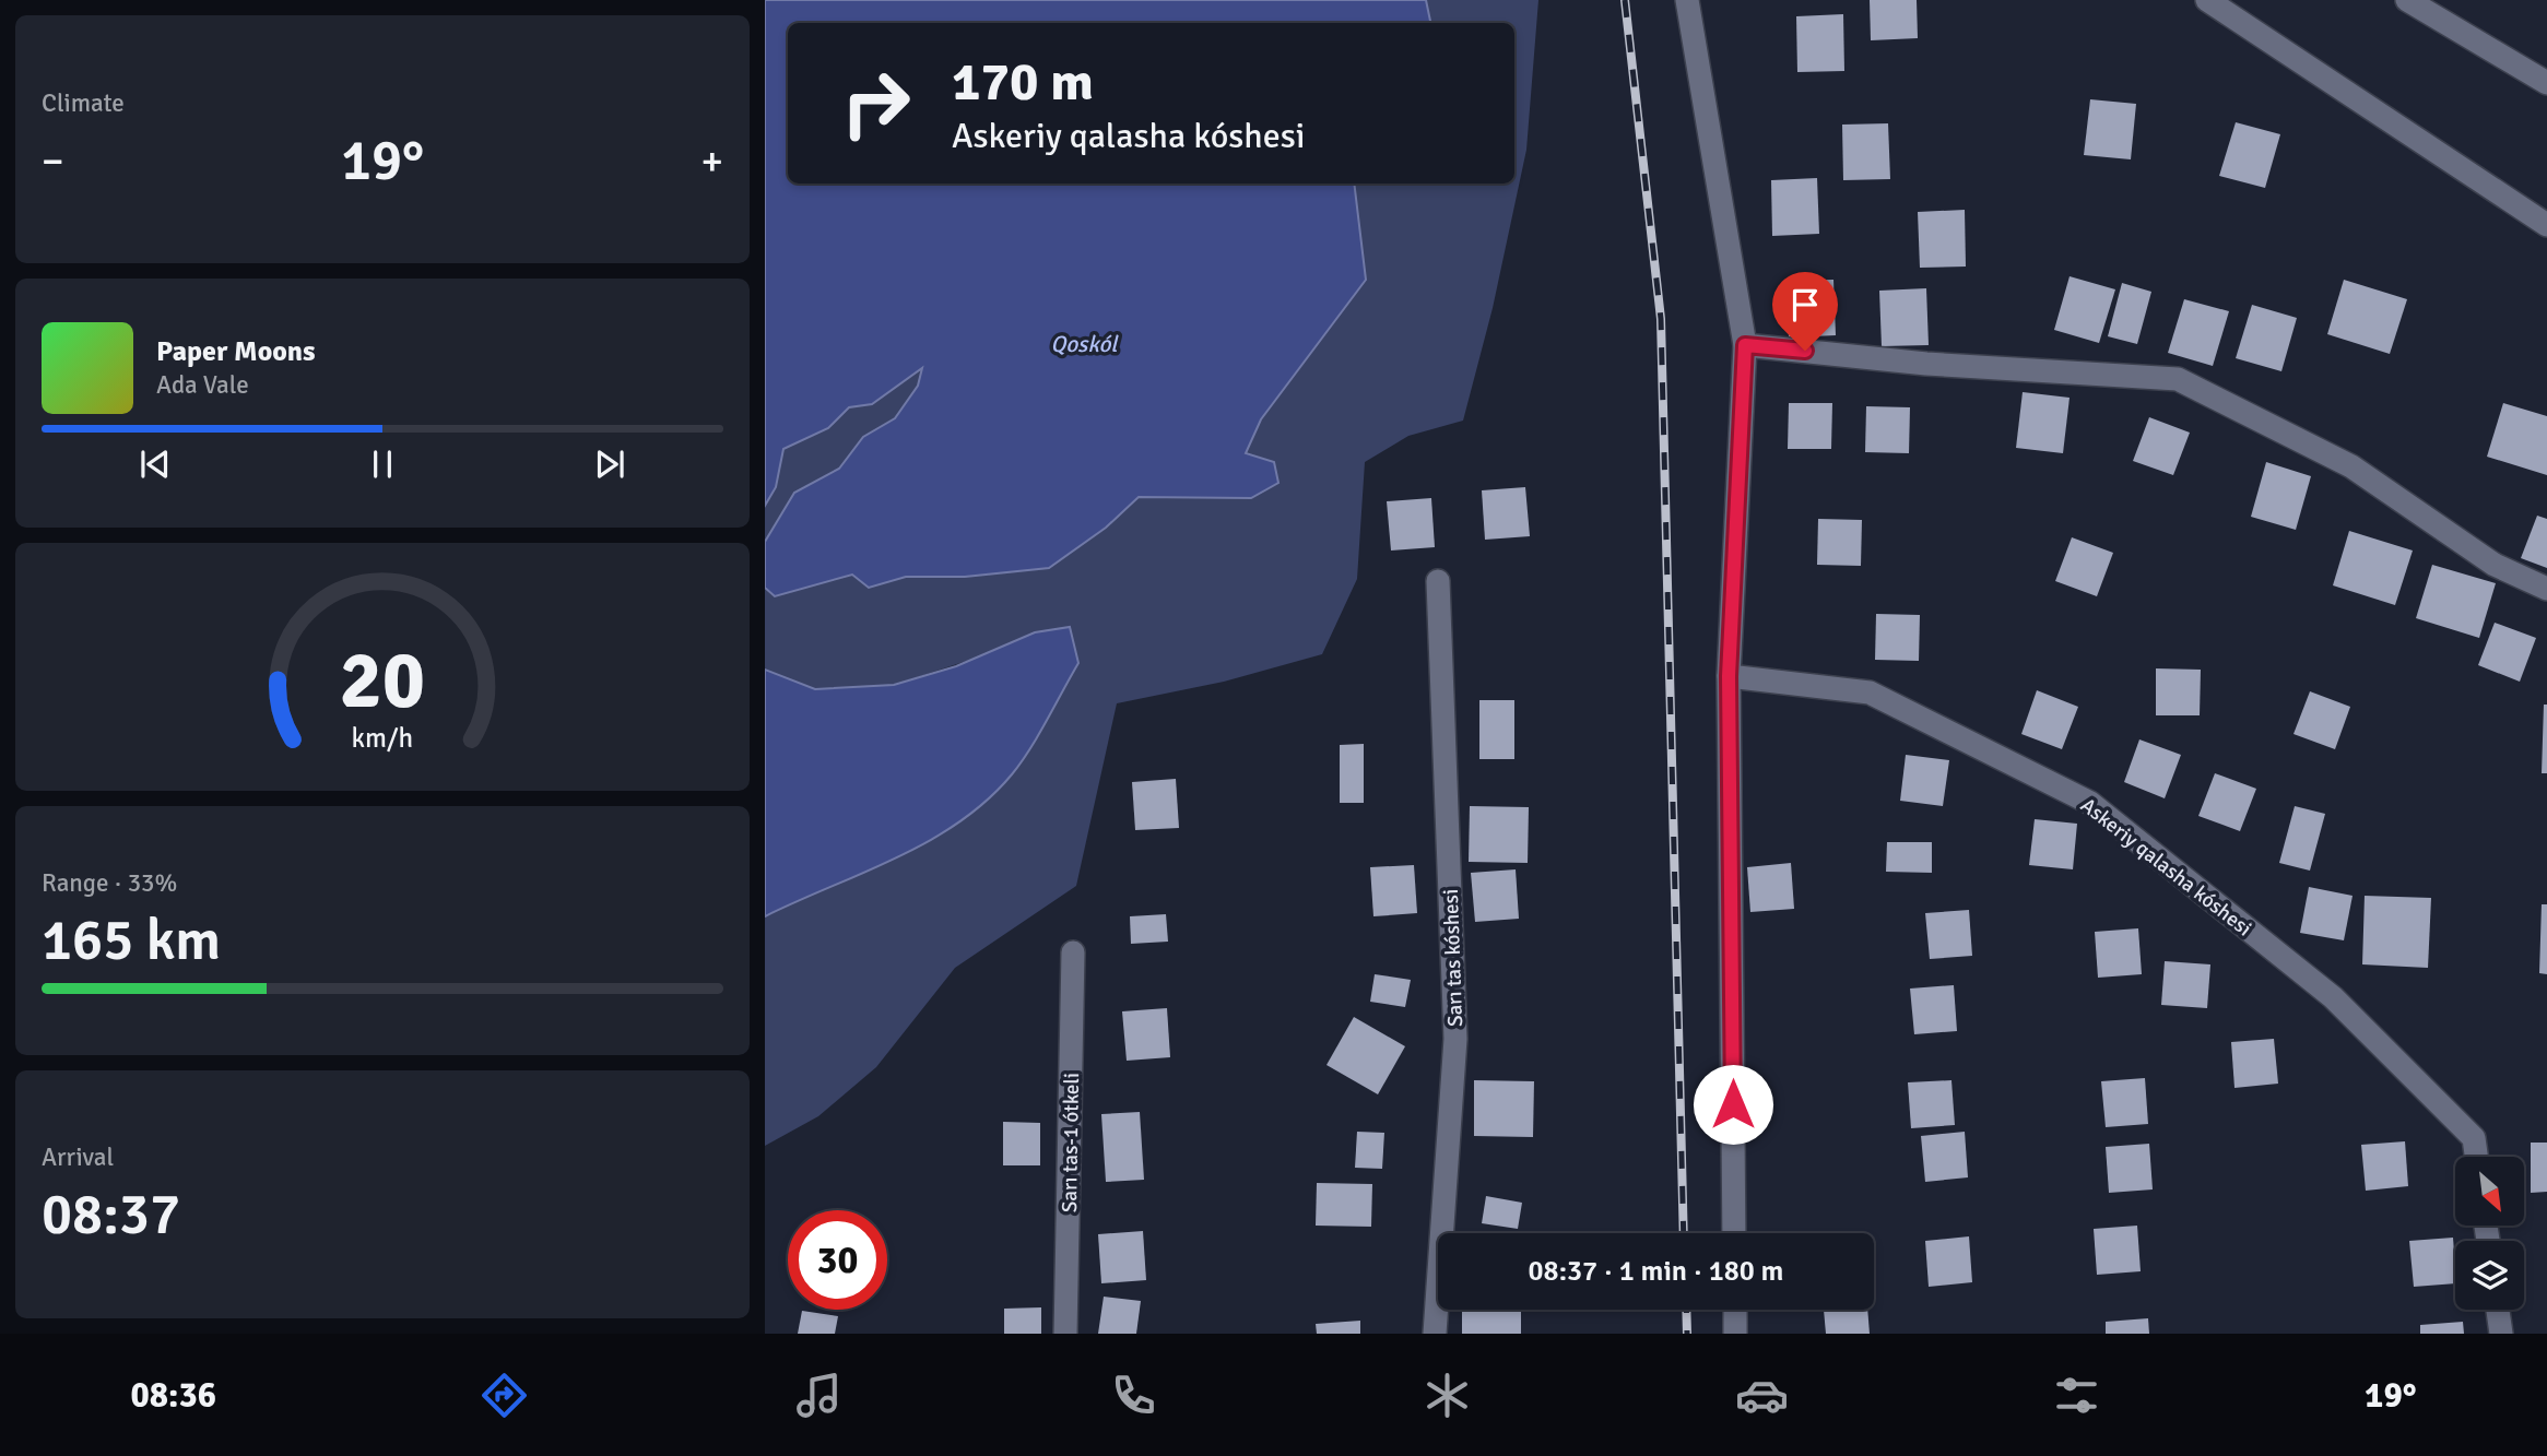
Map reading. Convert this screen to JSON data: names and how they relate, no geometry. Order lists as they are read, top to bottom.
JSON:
{
  "streets": {
    "street": ["Askeriy qalasha kóshesi", "Sarı tas kóshesi", "Sarı tas-1 ótkeli"]
  },
  "water": ["Qoskól"],
  "north": "bottom right",
  "page": {
    "tile": [
      "Climate",
      ["Range · 33%", "165 km"],
      ["Arrival", "08:37"]
    ],
    "turn": ["170 m", "Askeriy qalasha kóshesi"],
    "heat": ["−", "19°", "+"],
    "song": ["Paper Moons", "Ada Vale"],
    "limit": "30",
    "trip": "08:37 · 1 min · 180 m",
    "tabs": ["08:36", "19°"],
    "gauge": ["20", "km/h"]
  }
}
